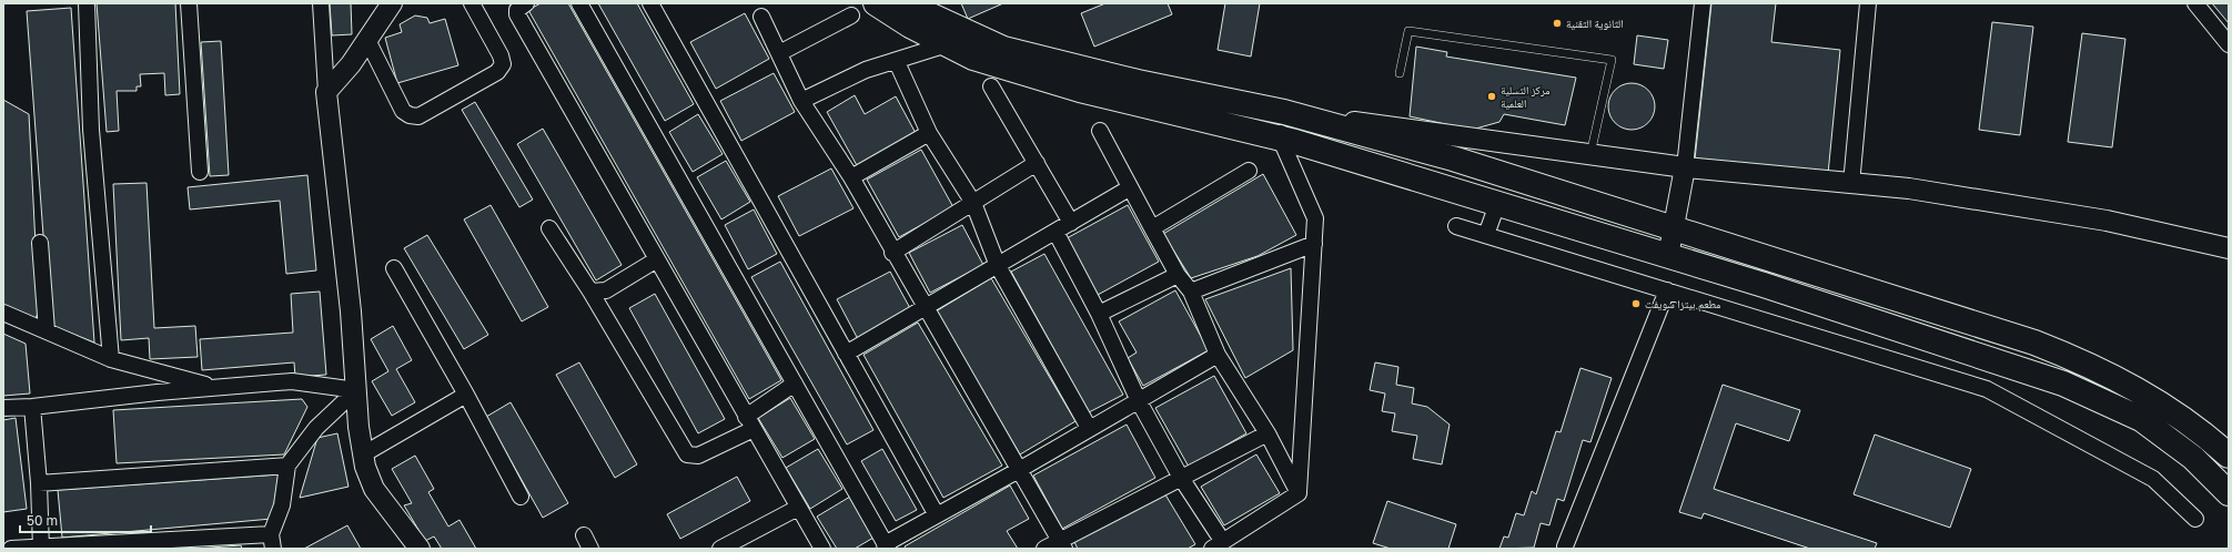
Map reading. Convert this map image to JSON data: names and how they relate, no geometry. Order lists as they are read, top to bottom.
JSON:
{
  "places": ["الثانوية التقنية", "مركز التسلية العلمية", "مطعم بيتزا سويفت"],
  "scale_bar": "50 m"
}
